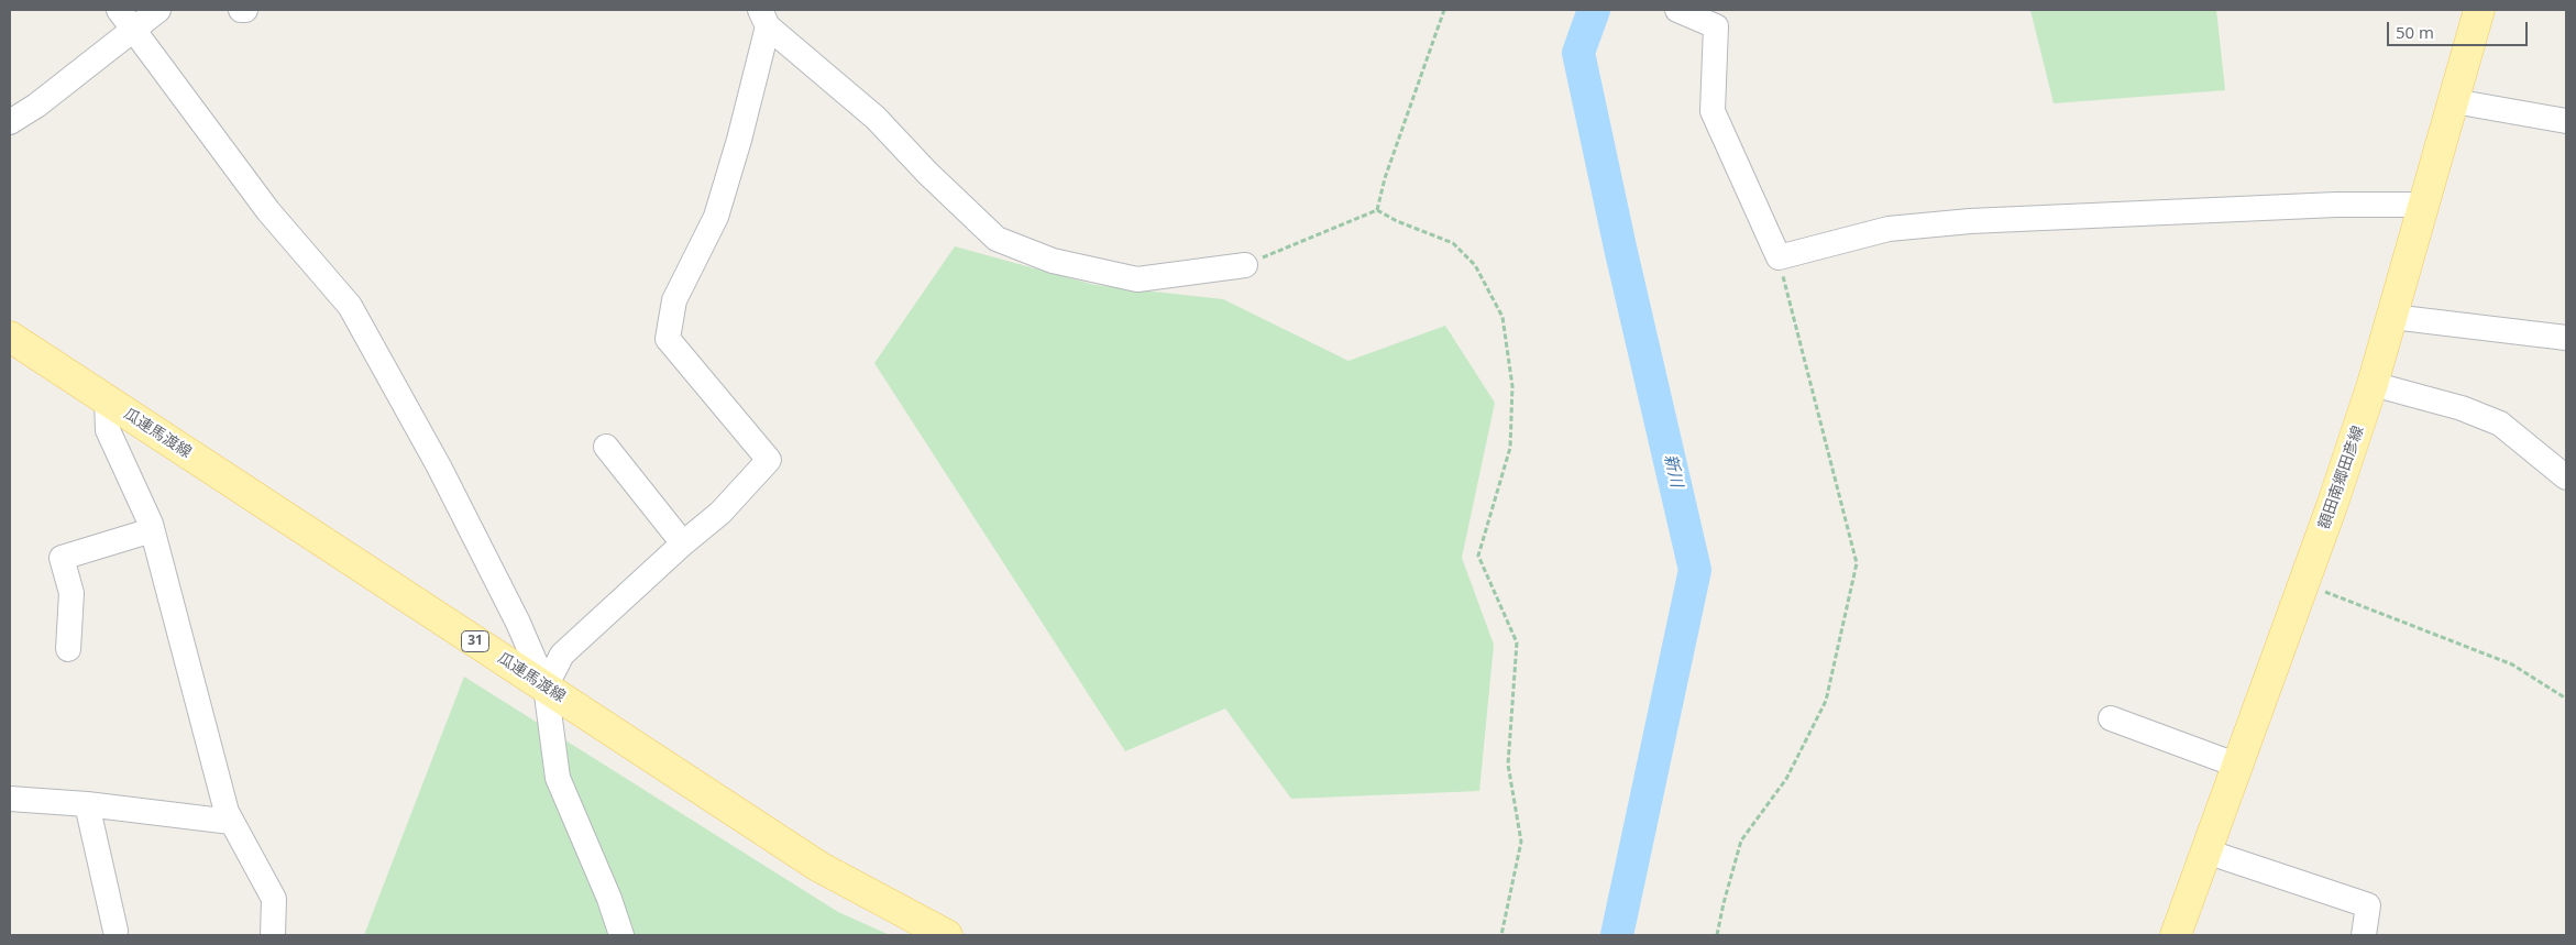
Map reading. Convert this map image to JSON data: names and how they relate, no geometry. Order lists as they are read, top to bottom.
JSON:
{
  "streets": {
    "main road": ["瓜連馬渡線", "額田南郷田彦線", "31"]
  },
  "water": ["新川"],
  "scale_bar": "50 m"
}
